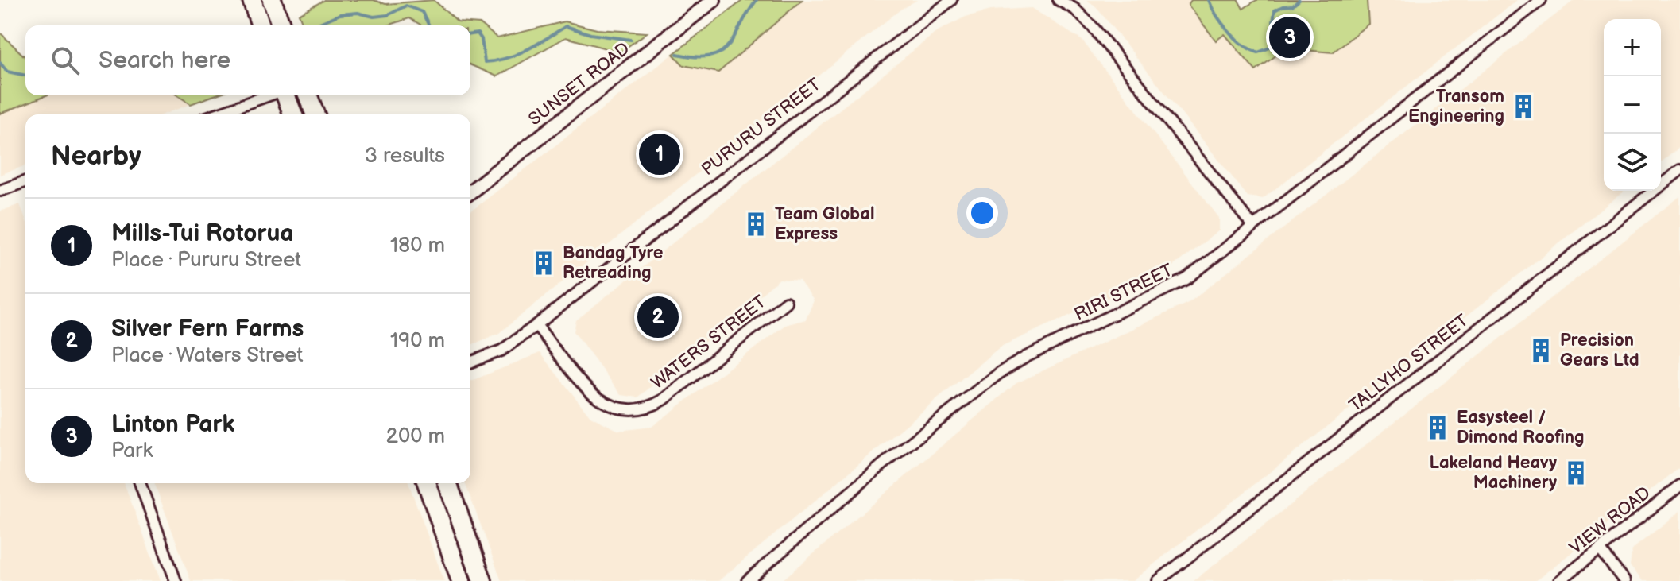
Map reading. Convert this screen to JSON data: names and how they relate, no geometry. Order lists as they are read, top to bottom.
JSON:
{
  "streets": {
    "main road": ["SUNSET ROAD"],
    "street": [
      "PURURU STREET",
      "RIRI STREET",
      "WATERS STREET",
      "TALLYHO STREET",
      "VIEW ROAD"
    ]
  },
  "crossings": [
    ["PURURU STREET", "WATERS STREET"]
  ],
  "places": {
    "building": [
      "Transom Engineering",
      "Team Global Express",
      "Bandag Tyre Retreading",
      "Precision Gears Ltd",
      "Easysteel / Dimond Roofing",
      "Lakeland Heavy Machinery"
    ]
  },
  "page": {
    "pins": ["3", "1", "2"],
    "map_buttons": ["+", "−"],
    "search": "Search here",
    "heading": ["Nearby", "3 results"],
    "list": [
      {
        "mark": "1",
        "name": "Mills-Tui Rotorua",
        "note": "Place · Pururu Street",
        "value": "180 m"
      },
      {
        "mark": "2",
        "name": "Silver Fern Farms",
        "note": "Place · Waters Street",
        "value": "190 m"
      },
      {
        "mark": "3",
        "name": "Linton Park",
        "note": "Park",
        "value": "200 m"
      }
    ]
  }
}
